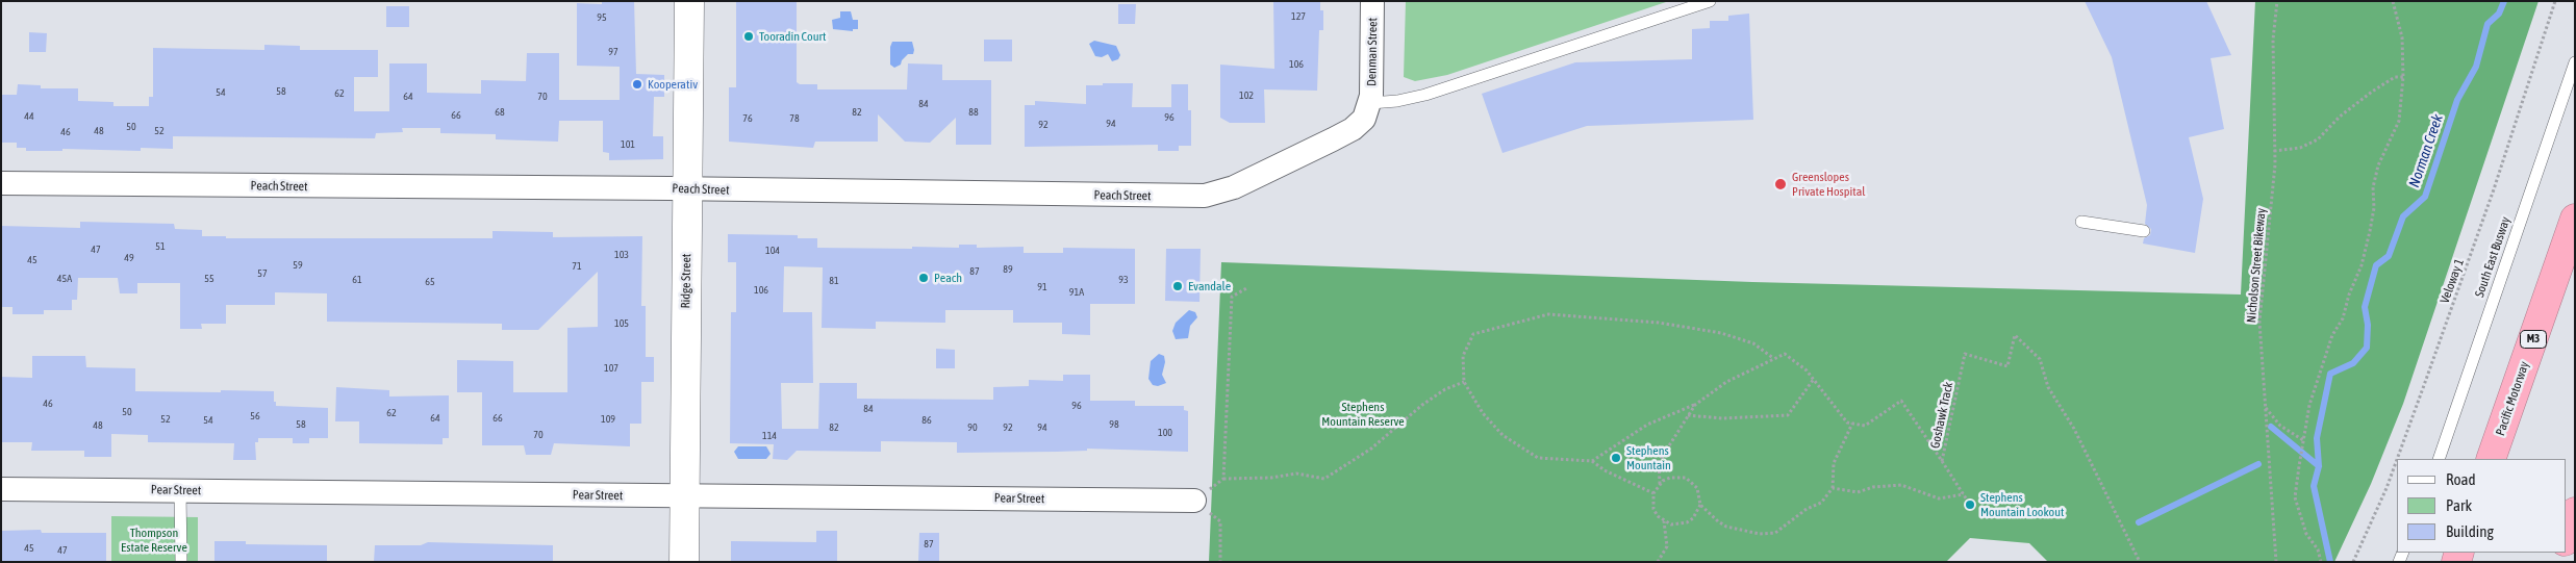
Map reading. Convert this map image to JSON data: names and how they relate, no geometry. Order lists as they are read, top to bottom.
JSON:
{
  "streets": {
    "highway": ["M3", "Pacific Motorway"],
    "street": [
      "Denman Street",
      "Peach Street",
      "Ridge Street",
      "Pear Street"
    ],
    "lane": ["South East Busway"],
    "path": ["Nicholson Street Bikeway", "Veloway 1", "Goshawk Track"]
  },
  "crossings": [
    ["Denman Street", "Peach Street"],
    ["Peach Street", "Ridge Street"],
    ["Ridge Street", "Pear Street"]
  ],
  "water": ["Norman Creek"],
  "parks": ["Stephens Mountain Reserve", "Thompson Estate Reserve"],
  "places": [
    "Tooradin Court",
    "Kooperativ",
    "Greenslopes Private Hospital",
    "Peach",
    "Evandale",
    "Stephens Mountain",
    "Stephens Mountain Lookout"
  ],
  "house_numbers": [
    "127",
    "95",
    "97",
    "106",
    "58",
    "54",
    "62",
    "102",
    "64",
    "70",
    "84",
    "68",
    "82",
    "88",
    "66",
    "44",
    "96",
    "76",
    "78",
    "94",
    "92",
    "50",
    "48",
    "52",
    "46",
    "101",
    "51",
    "47",
    "104",
    "103",
    "49",
    "45",
    "59",
    "71",
    "89",
    "87",
    "57",
    "45A",
    "55",
    "61",
    "93",
    "81",
    "65",
    "91",
    "106",
    "91A",
    "105",
    "107",
    "46",
    "96",
    "84",
    "50",
    "62",
    "56",
    "64",
    "66",
    "52",
    "109",
    "54",
    "86",
    "58",
    "98",
    "48",
    "82",
    "90",
    "92",
    "94",
    "100",
    "70",
    "114",
    "87",
    "45",
    "47"
  ],
  "legend": ["Road", "Park", "Building"]
}
